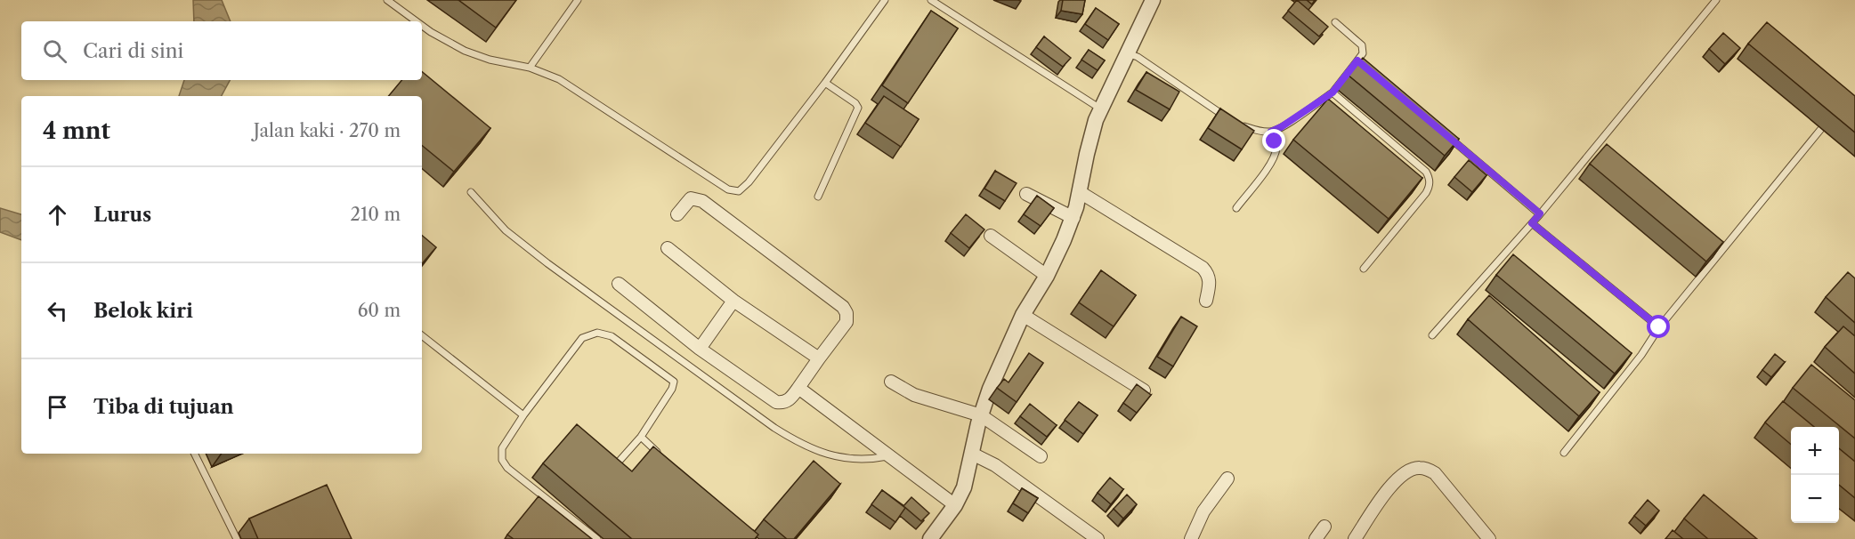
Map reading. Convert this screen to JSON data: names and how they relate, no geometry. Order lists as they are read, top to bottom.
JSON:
{
  "page": {
    "search": "Cari di sini",
    "heading": ["4 mnt", "Jalan kaki · 270 m"],
    "list": [
      ["Lurus", "210 m"],
      ["Belok kiri", "60 m"],
      "Tiba di tujuan"
    ],
    "map_buttons": ["+", "−"]
  }
}
